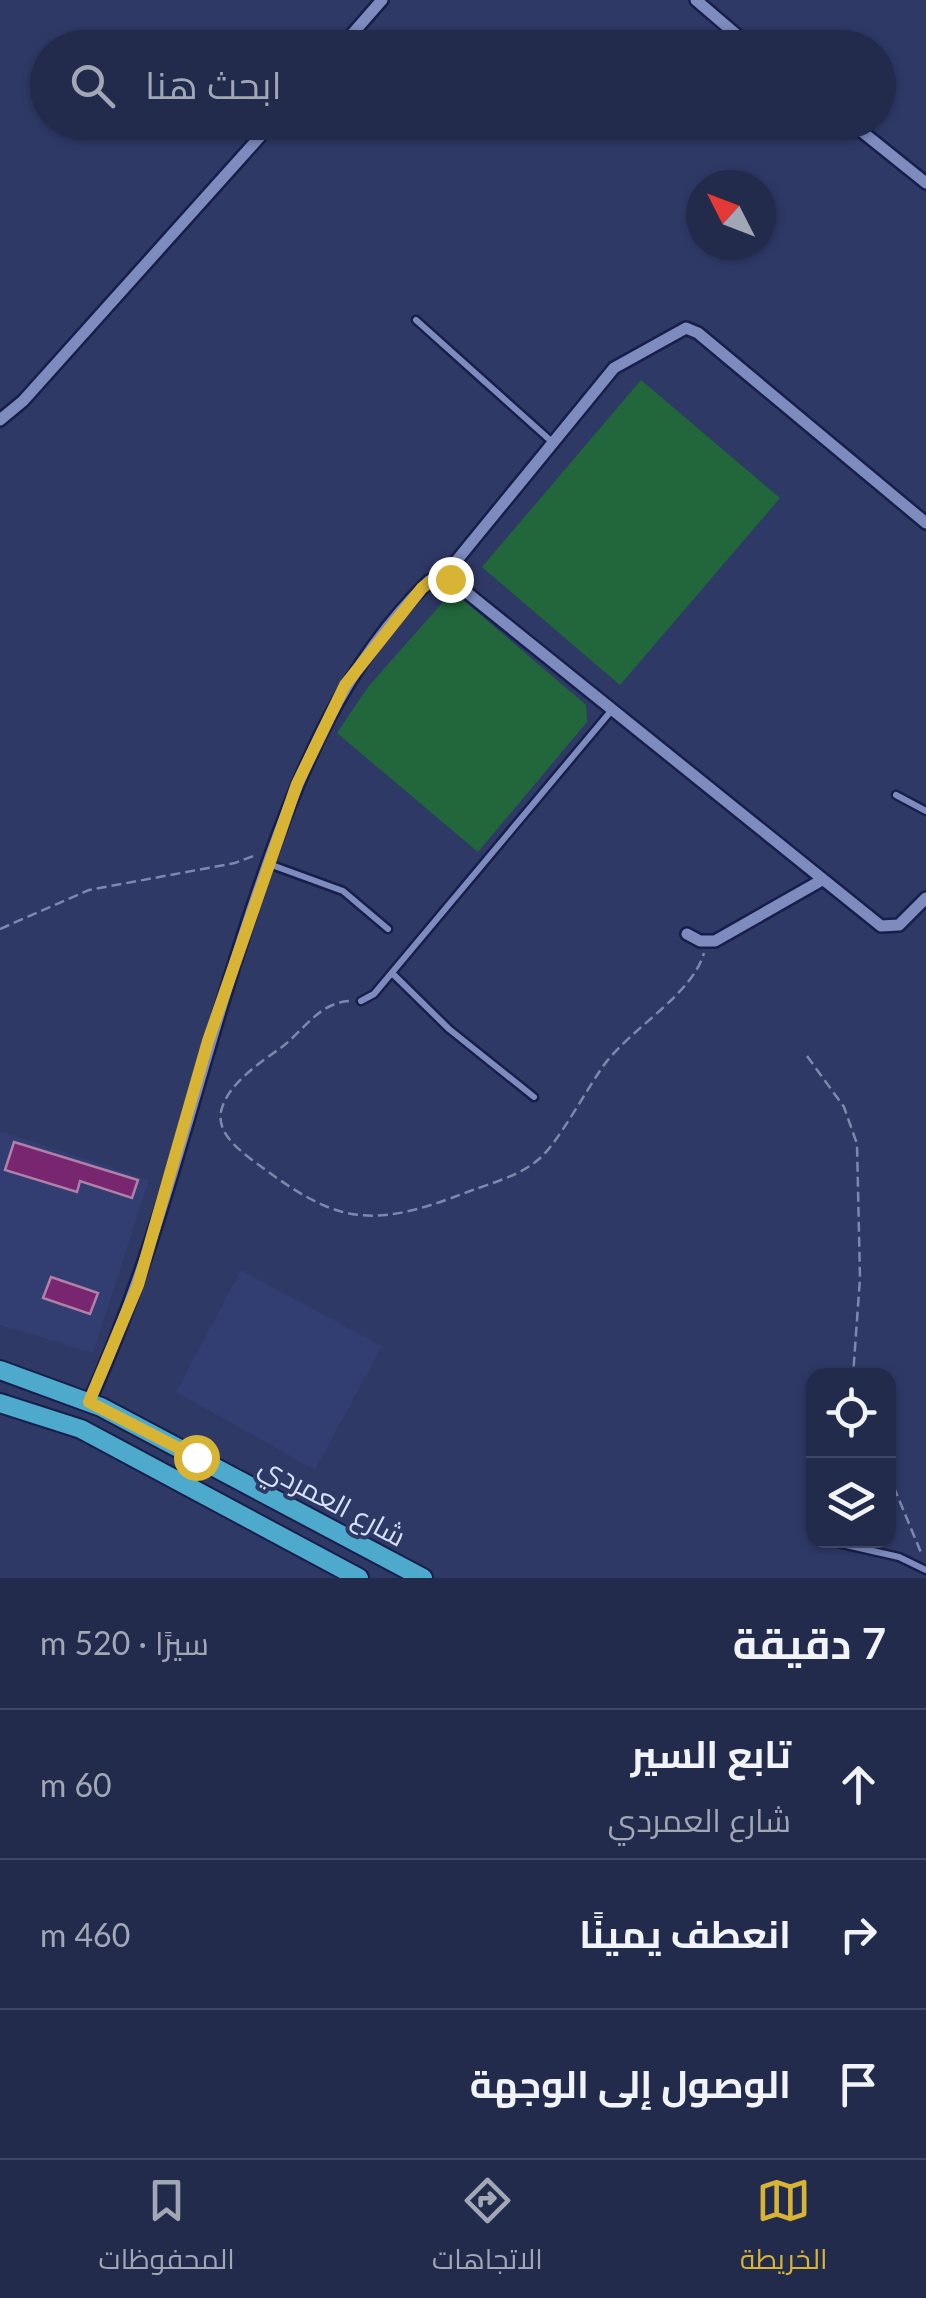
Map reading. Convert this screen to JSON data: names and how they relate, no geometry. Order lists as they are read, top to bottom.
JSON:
{
  "streets": {
    "main road": ["شارع العمردي"]
  },
  "north": "top left",
  "page": {
    "search": "ابحث هنا",
    "heading": ["7 دقيقة", "سيرًا · 520 m"],
    "list": [
      ["تابع السير", "شارع العمردي", "60 m"],
      ["انعطف يمينًا", "460 m"],
      "الوصول إلى الوجهة"
    ],
    "nav": ["الخريطة", "الاتجاهات", "المحفوظات"]
  }
}
